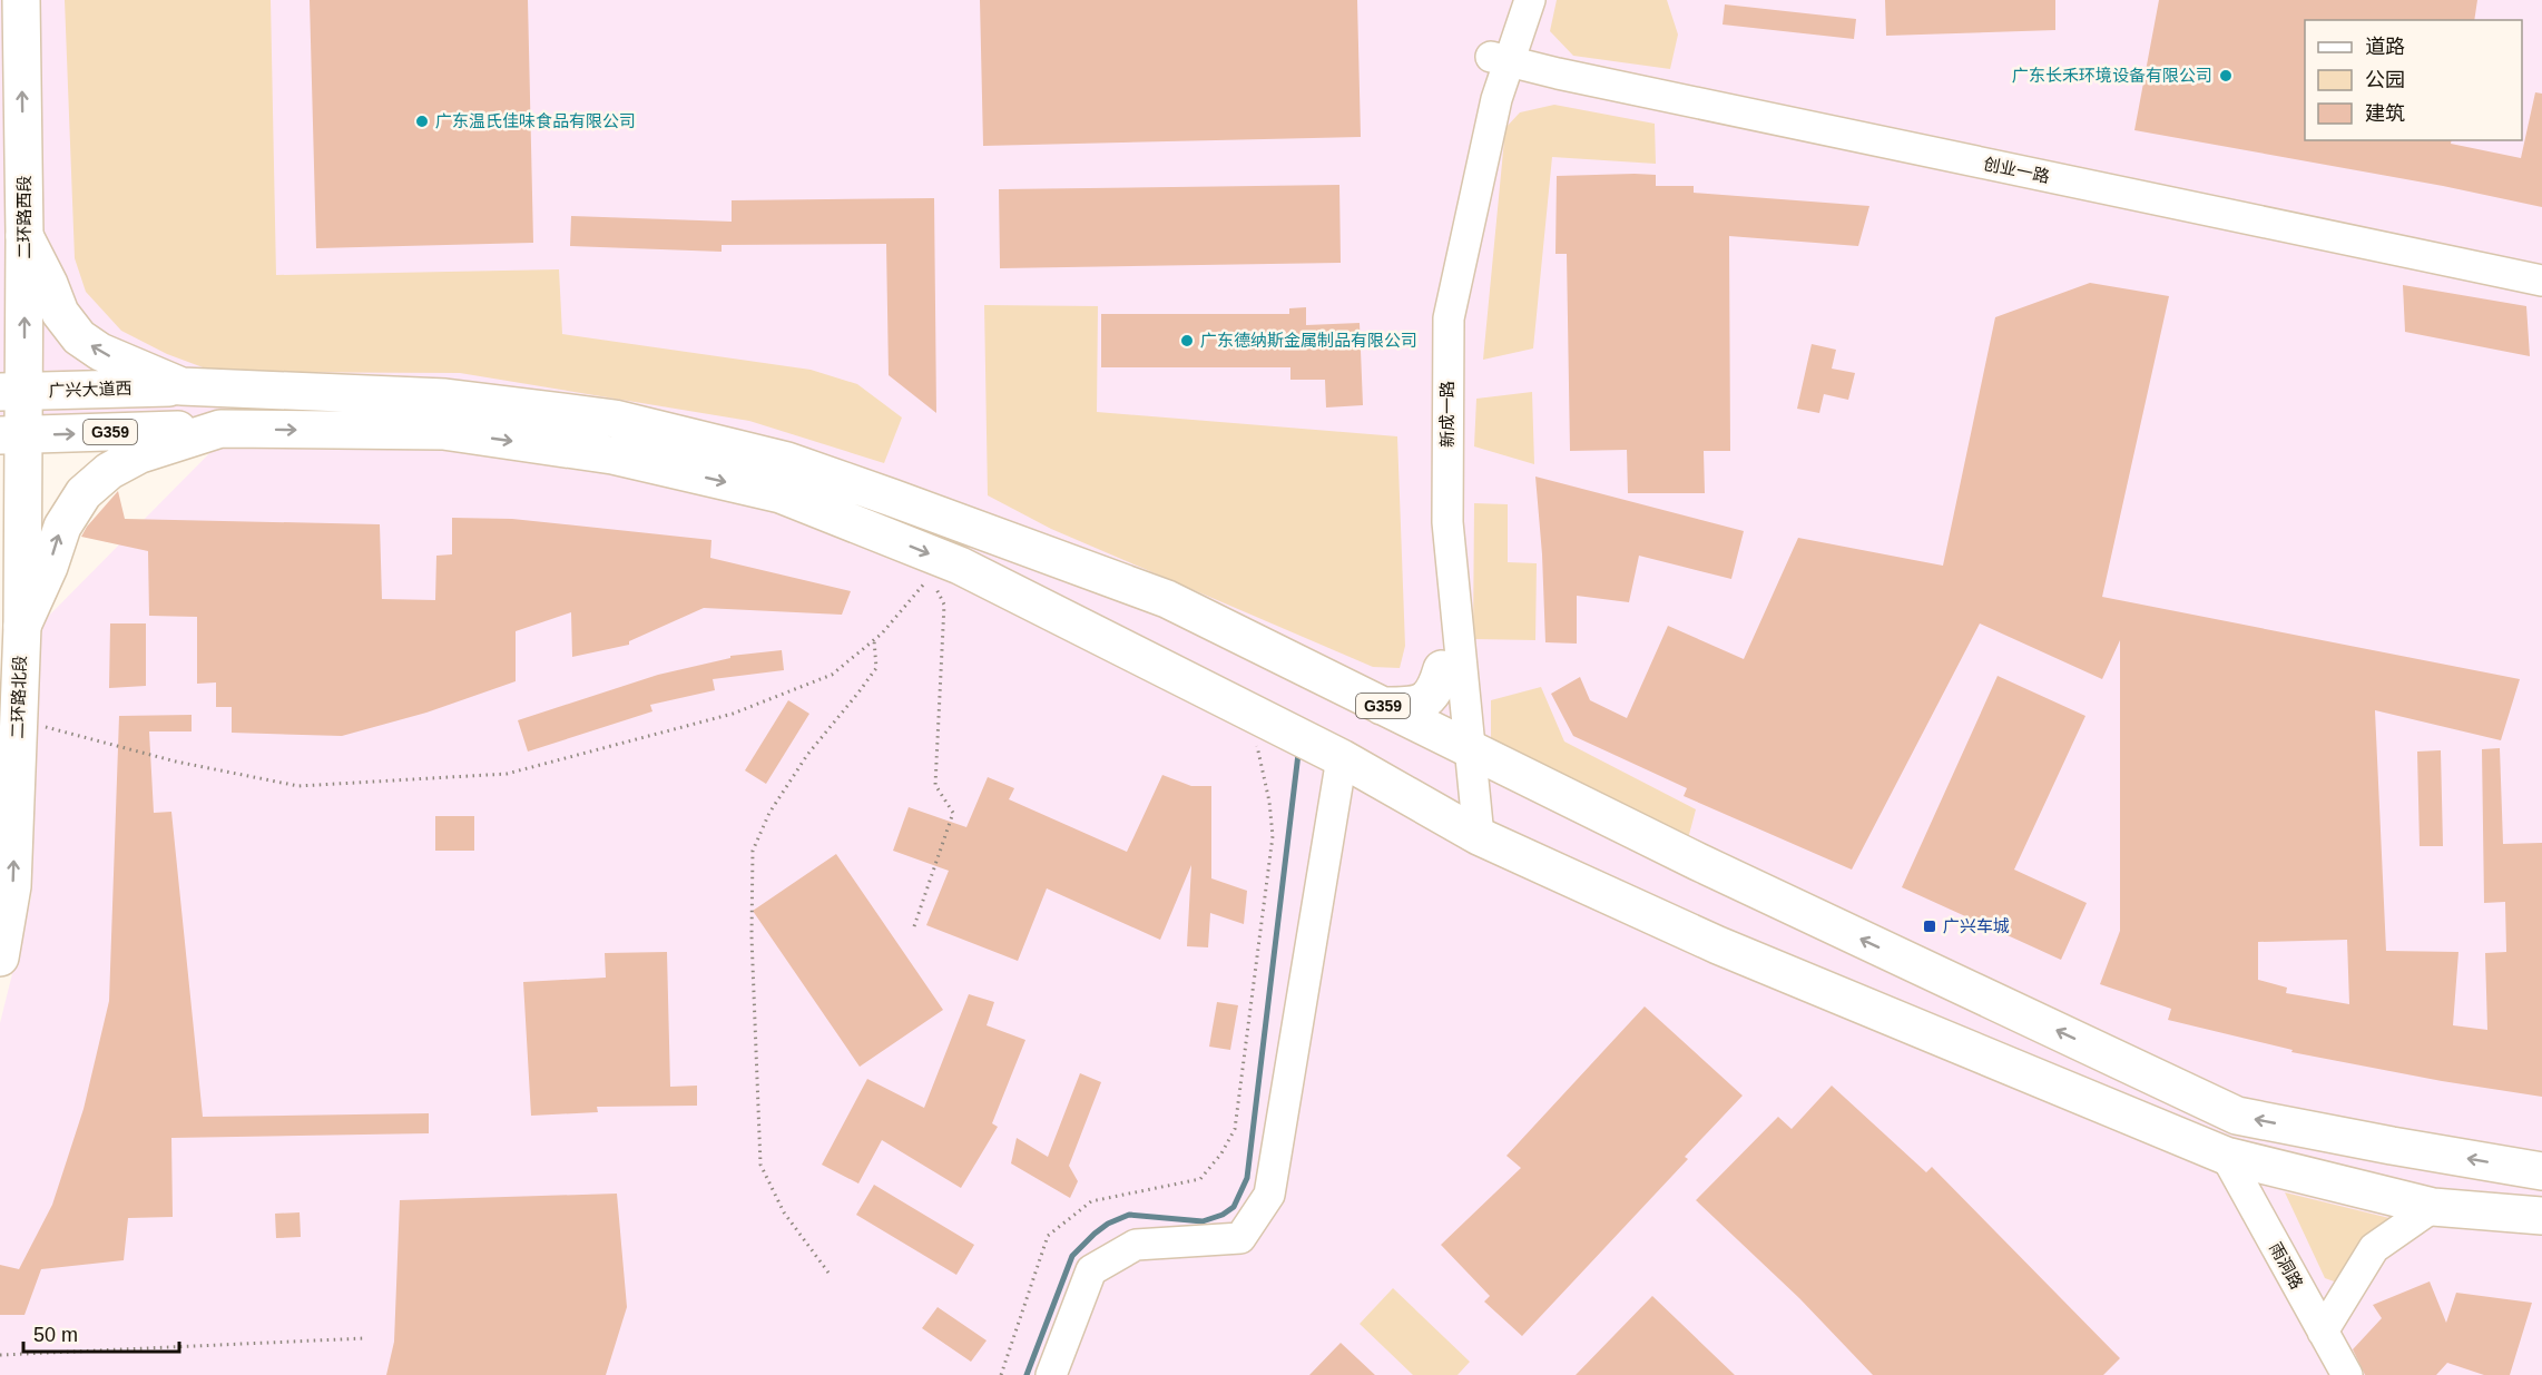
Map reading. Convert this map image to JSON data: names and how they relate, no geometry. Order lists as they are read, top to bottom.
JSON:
{
  "streets": {
    "main road": [
      "二环路西段",
      "广兴大道西",
      "G359",
      "二环路北段"
    ],
    "street": ["创业一路", "新成一路", "雨洞路"]
  },
  "crossings": [
    ["创业一路", "新成一路"],
    ["二环路西段", "广兴大道西"],
    ["二环路西段", "G359"],
    ["二环路西段", "二环路北段"],
    ["广兴大道西", "G359"],
    ["新成一路", "G359"],
    ["G359", "二环路北段"],
    ["G359", "雨洞路"]
  ],
  "one_way": ["二环路西段", "二环路北段"],
  "places": {
    "other": ["广东长禾环境设备有限公司", "广东温氏佳味食品有限公司", "广东德纳斯金属制品有限公司"],
    "transit": ["广兴车城"]
  },
  "legend": ["道路", "公园", "建筑"],
  "scale_bar": "50 m"
}
